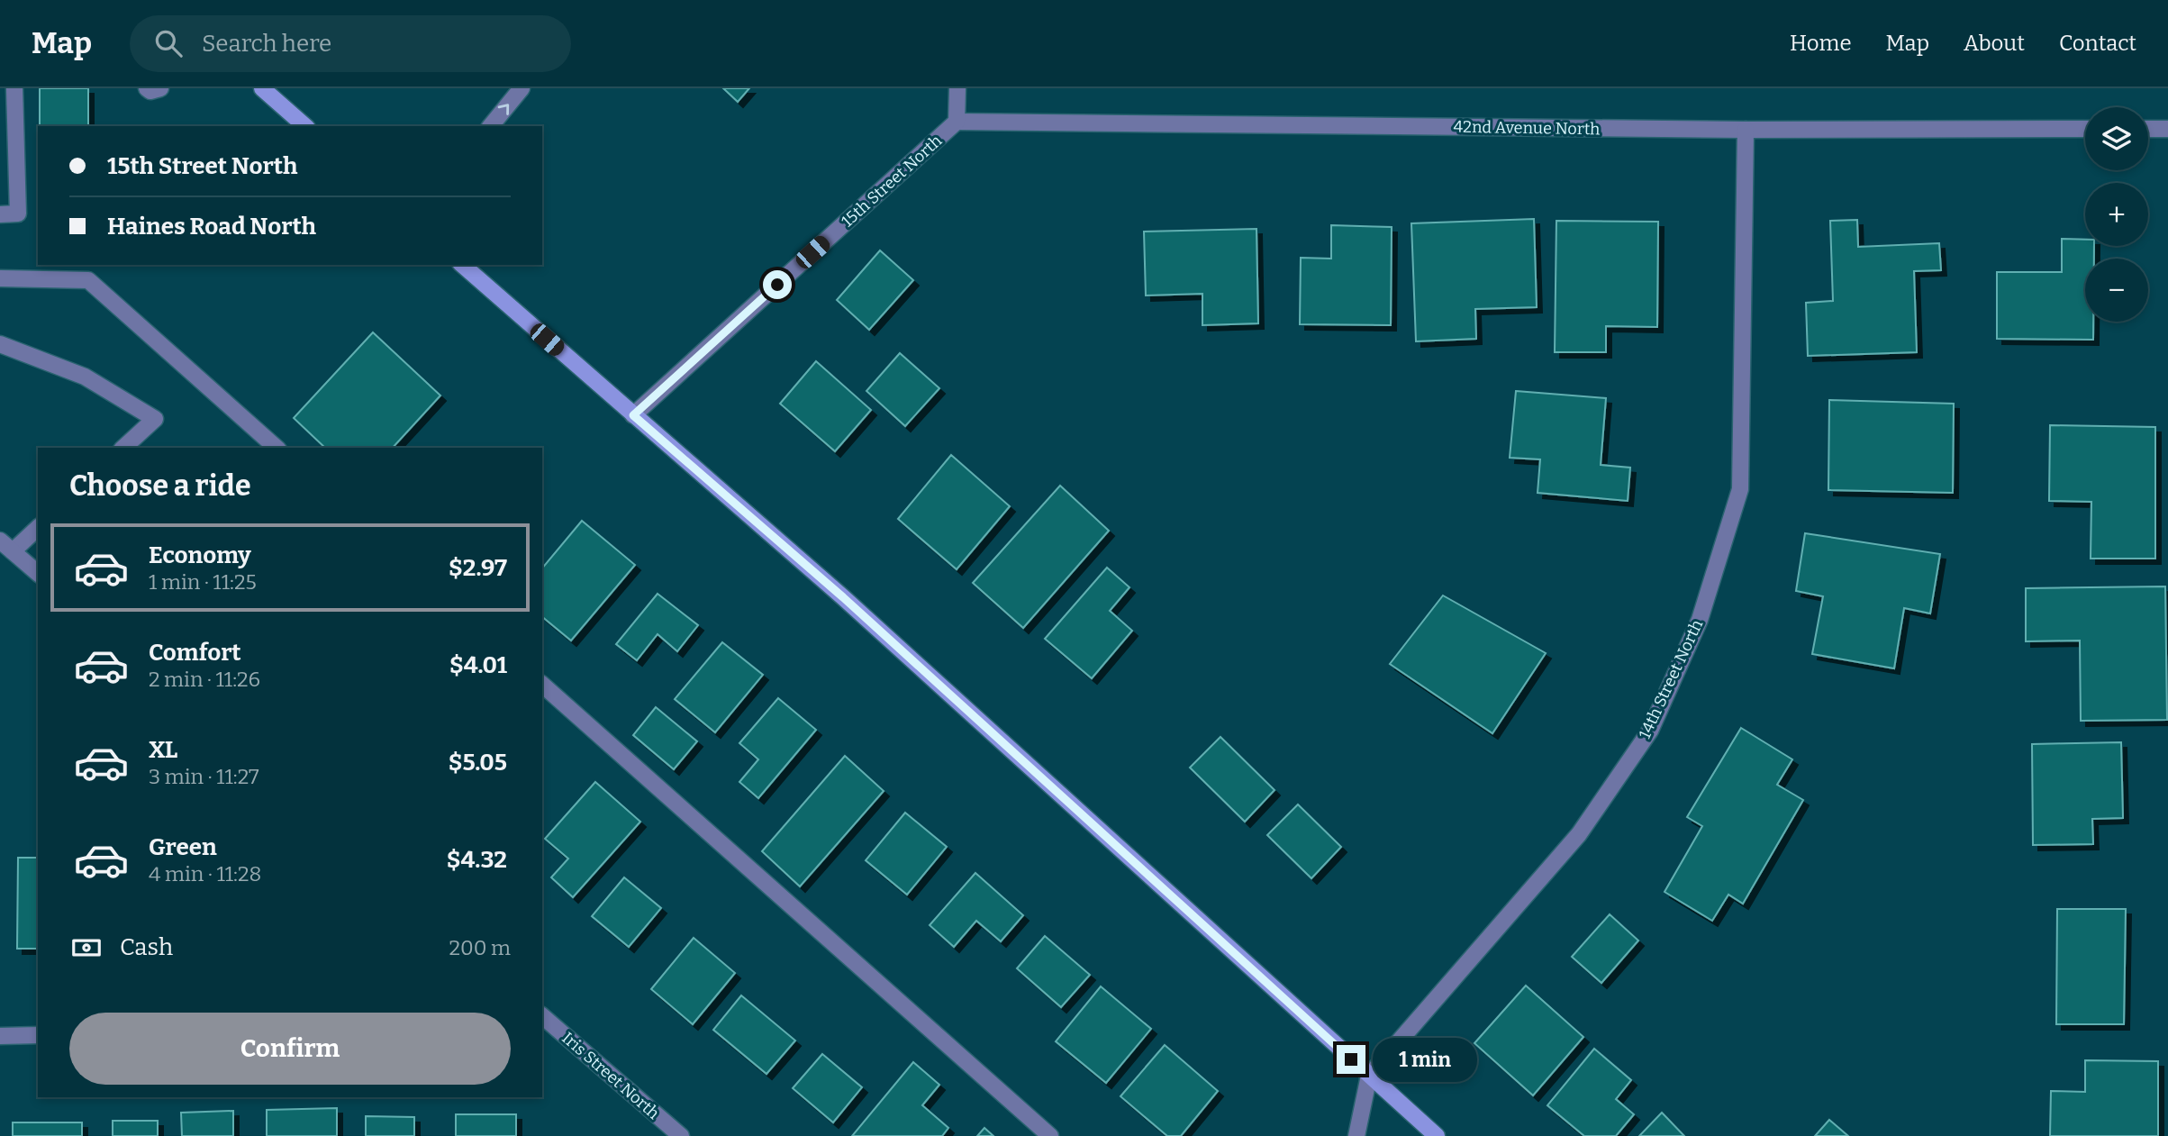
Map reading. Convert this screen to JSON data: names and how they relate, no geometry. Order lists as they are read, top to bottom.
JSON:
{
  "streets": {
    "street": [
      "42nd Avenue North",
      "15th Street North",
      "14th Street North",
      "Iris Street North"
    ]
  },
  "crossings": [
    ["42nd Avenue North", "15th Street North"],
    ["42nd Avenue North", "14th Street North"]
  ],
  "page": {
    "header": "Map",
    "search": "Search here",
    "nav": [
      "Home",
      "Map",
      "About",
      "Contact"
    ],
    "map_buttons": ["+", "−"],
    "banner": ["15th Street North", "Haines Road North"],
    "heading": "Choose a ride",
    "list": [
      {
        "name": "Economy",
        "note": "1 min · 11:25",
        "value": "$2.97"
      },
      {
        "name": "Comfort",
        "note": "2 min · 11:26",
        "value": "$4.01"
      },
      {
        "name": "XL",
        "note": "3 min · 11:27",
        "value": "$5.05"
      },
      {
        "name": "Green",
        "note": "4 min · 11:28",
        "value": "$4.32"
      }
    ],
    "pay": ["Cash", "200 m"],
    "buttons": "Confirm",
    "bubble": "1 min"
  }
}
